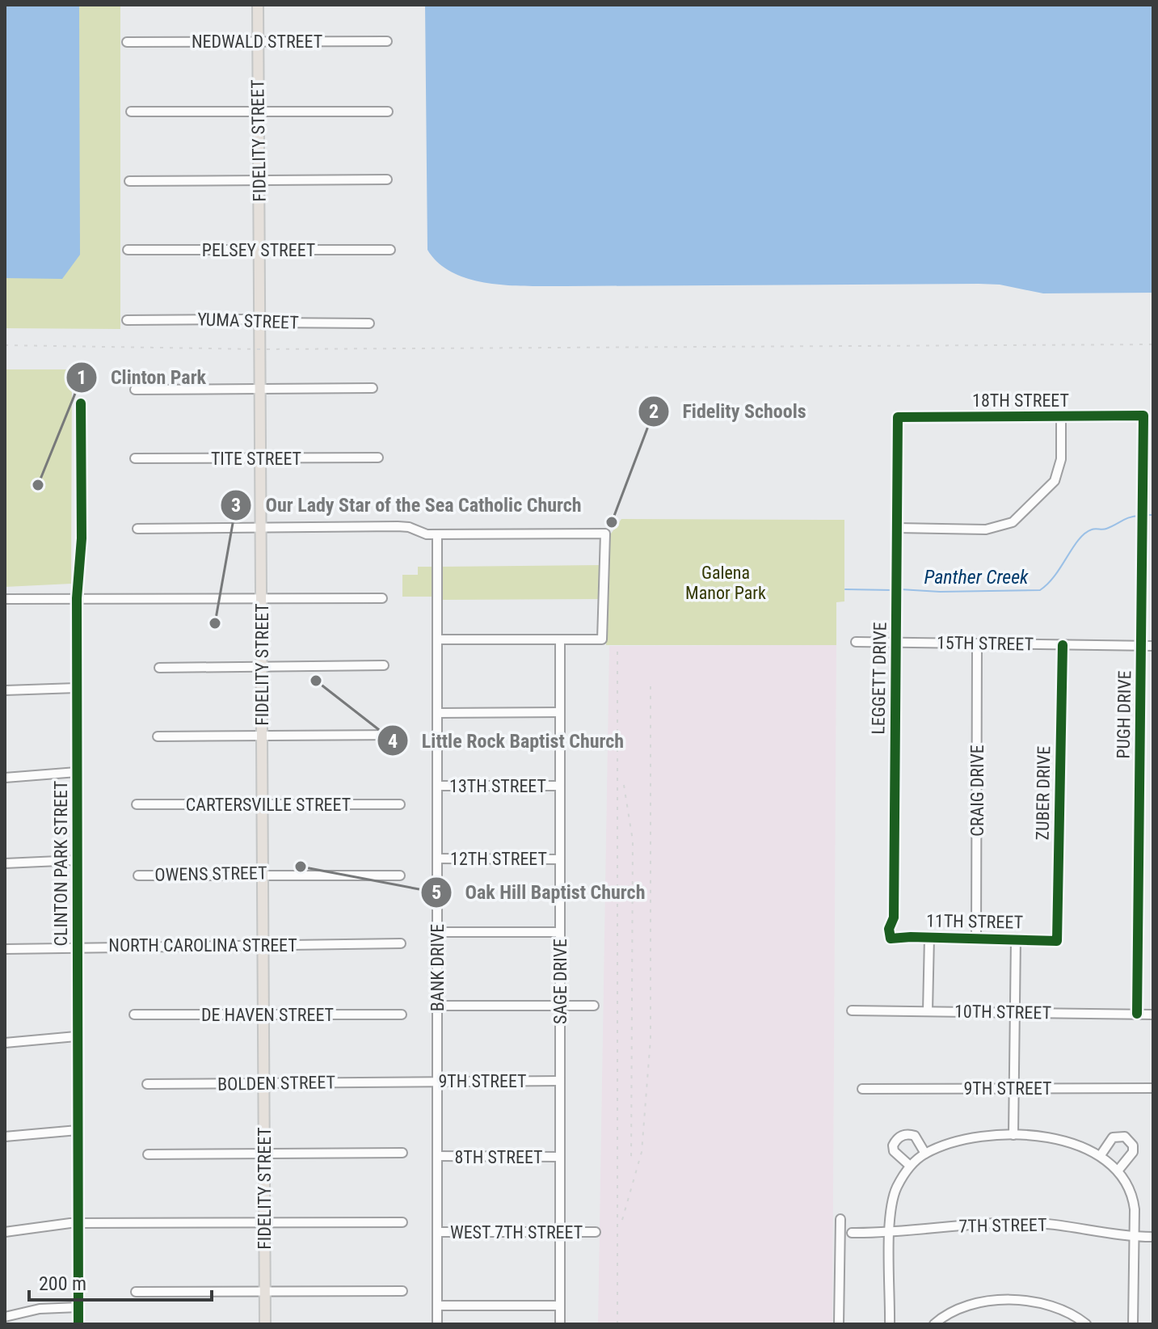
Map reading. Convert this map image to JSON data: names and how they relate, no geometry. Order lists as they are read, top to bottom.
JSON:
{
  "streets": {
    "main road": ["FIDELITY STREET"],
    "street": [
      "NEDWALD STREET",
      "PELSEY STREET",
      "YUMA STREET",
      "18TH STREET",
      "TITE STREET",
      "15TH STREET",
      "LEGGETT DRIVE",
      "PUGH DRIVE",
      "13TH STREET",
      "CRAIG DRIVE",
      "ZUBER DRIVE",
      "CARTERSVILLE STREET",
      "12TH STREET",
      "CLINTON PARK STREET",
      "OWENS STREET",
      "11TH STREET",
      "NORTH CAROLINA STREET",
      "BANK DRIVE",
      "SAGE DRIVE",
      "10TH STREET",
      "DE HAVEN STREET",
      "9TH STREET",
      "BOLDEN STREET",
      "8TH STREET",
      "7TH STREET",
      "WEST 7TH STREET"
    ]
  },
  "crossings": [
    ["NEDWALD STREET", "FIDELITY STREET"],
    ["FIDELITY STREET", "PELSEY STREET"],
    ["FIDELITY STREET", "YUMA STREET"],
    ["FIDELITY STREET", "TITE STREET"],
    ["FIDELITY STREET", "CARTERSVILLE STREET"],
    ["FIDELITY STREET", "OWENS STREET"],
    ["FIDELITY STREET", "NORTH CAROLINA STREET"],
    ["FIDELITY STREET", "DE HAVEN STREET"],
    ["FIDELITY STREET", "BOLDEN STREET"],
    ["18TH STREET", "LEGGETT DRIVE"],
    ["18TH STREET", "PUGH DRIVE"],
    ["15TH STREET", "LEGGETT DRIVE"],
    ["15TH STREET", "PUGH DRIVE"],
    ["15TH STREET", "CRAIG DRIVE"],
    ["15TH STREET", "ZUBER DRIVE"],
    ["LEGGETT DRIVE", "11TH STREET"],
    ["PUGH DRIVE", "10TH STREET"],
    ["13TH STREET", "BANK DRIVE"],
    ["13TH STREET", "SAGE DRIVE"],
    ["CRAIG DRIVE", "11TH STREET"],
    ["ZUBER DRIVE", "11TH STREET"],
    ["12TH STREET", "BANK DRIVE"],
    ["12TH STREET", "SAGE DRIVE"],
    ["CLINTON PARK STREET", "NORTH CAROLINA STREET"],
    ["BANK DRIVE", "9TH STREET"],
    ["BANK DRIVE", "8TH STREET"],
    ["BANK DRIVE", "WEST 7TH STREET"],
    ["SAGE DRIVE", "9TH STREET"],
    ["SAGE DRIVE", "8TH STREET"],
    ["SAGE DRIVE", "WEST 7TH STREET"],
    ["9TH STREET", "BOLDEN STREET"]
  ],
  "water": ["Panther Creek"],
  "parks": ["Galena Manor Park"],
  "places": [
    "Clinton Park",
    "Fidelity Schools",
    "Our Lady Star of the Sea Catholic Church",
    "Little Rock Baptist Church",
    "Oak Hill Baptist Church"
  ],
  "scale_bar": "200 m"
}
